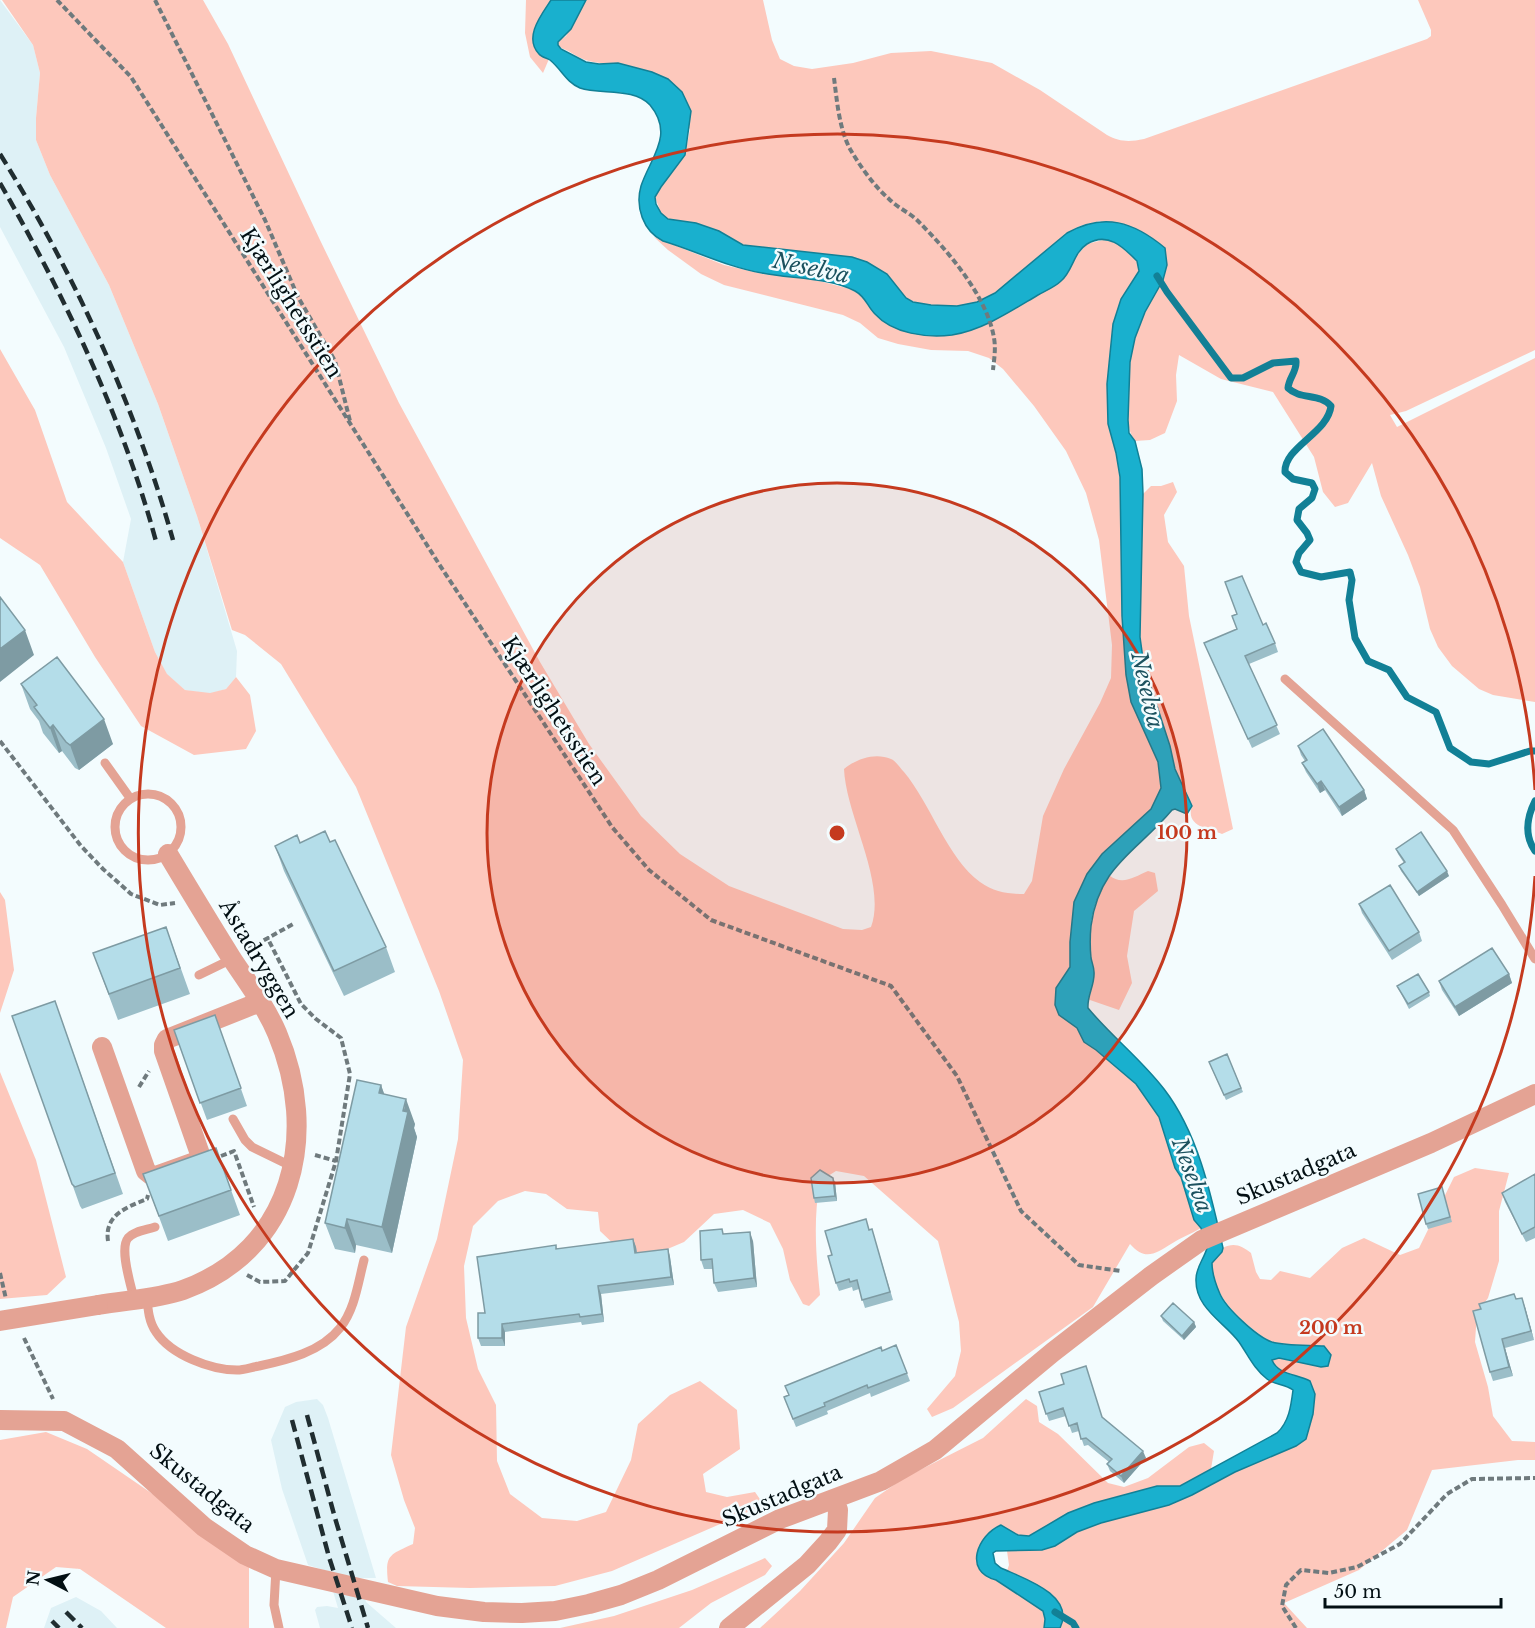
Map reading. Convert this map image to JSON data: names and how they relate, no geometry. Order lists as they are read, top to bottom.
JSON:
{
  "streets": {
    "street": ["Åstadryggen", "Skustadgata"],
    "path": ["Kjærlighetsstien"]
  },
  "crossings": [
    ["Kjærlighetsstien", "Skustadgata"]
  ],
  "water": ["Neselva"],
  "scale_bar": "50 m",
  "north": "left",
  "rings": ["100 m", "200 m"]
}
